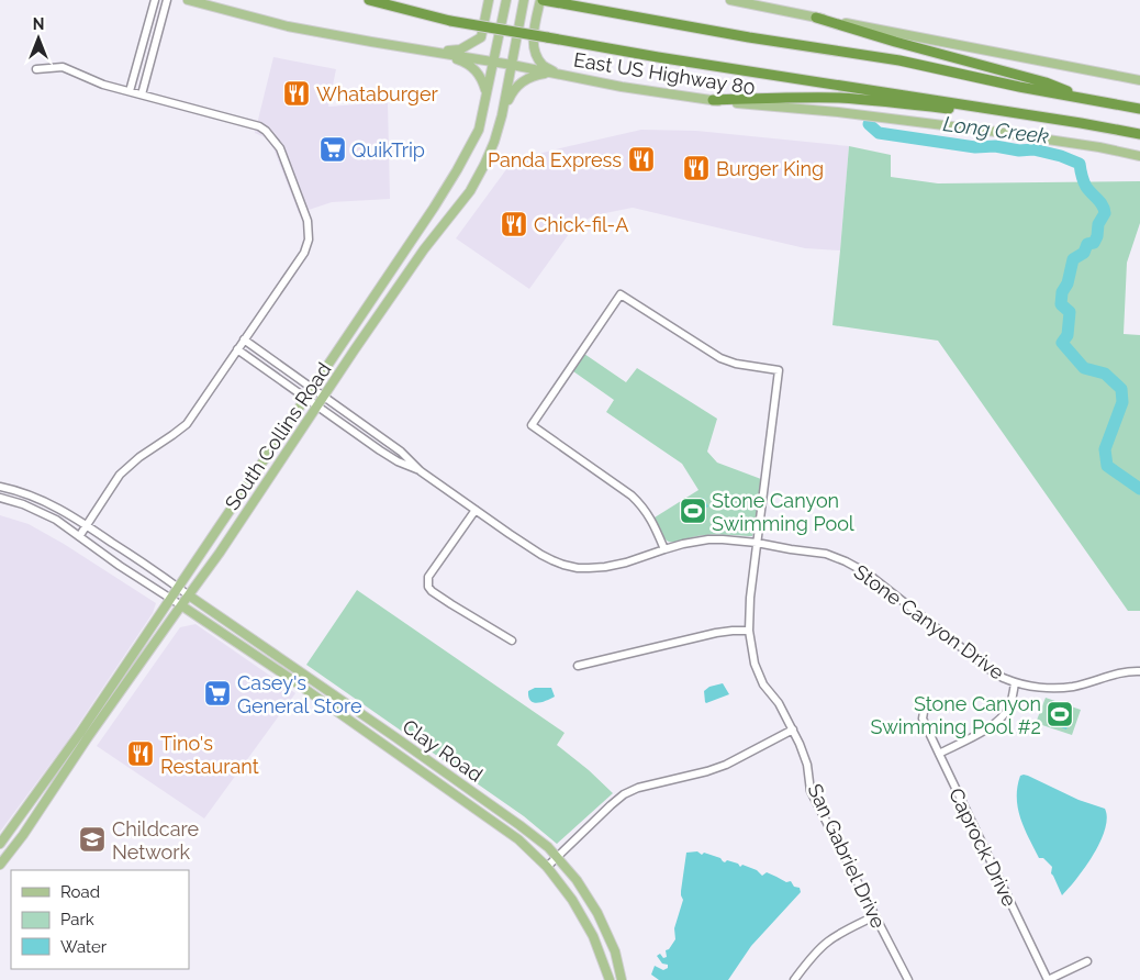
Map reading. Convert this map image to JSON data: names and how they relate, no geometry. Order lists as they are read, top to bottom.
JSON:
{
  "streets": {
    "main road": ["East US Highway 80", "South Collins Road", "Clay Road"],
    "street": ["Stone Canyon Drive", "Caprock Drive", "San Gabriel Drive"]
  },
  "crossings": [
    ["East US Highway 80", "South Collins Road"],
    ["South Collins Road", "Stone Canyon Drive"],
    ["South Collins Road", "Clay Road"],
    ["Stone Canyon Drive", "San Gabriel Drive"]
  ],
  "water": ["Long Creek"],
  "places": {
    "restaurant": [
      "Whataburger",
      "Panda Express",
      "Burger King",
      "Chick-fil-A",
      "Tino's Restaurant"
    ],
    "supermarket": ["QuikTrip", "Casey's General Store"],
    "sports": ["Stone Canyon Swimming Pool", "Stone Canyon Swimming Pool #2"],
    "school or university": ["Childcare Network"]
  },
  "legend": ["Road", "Park", "Water"],
  "north": "top"
}
